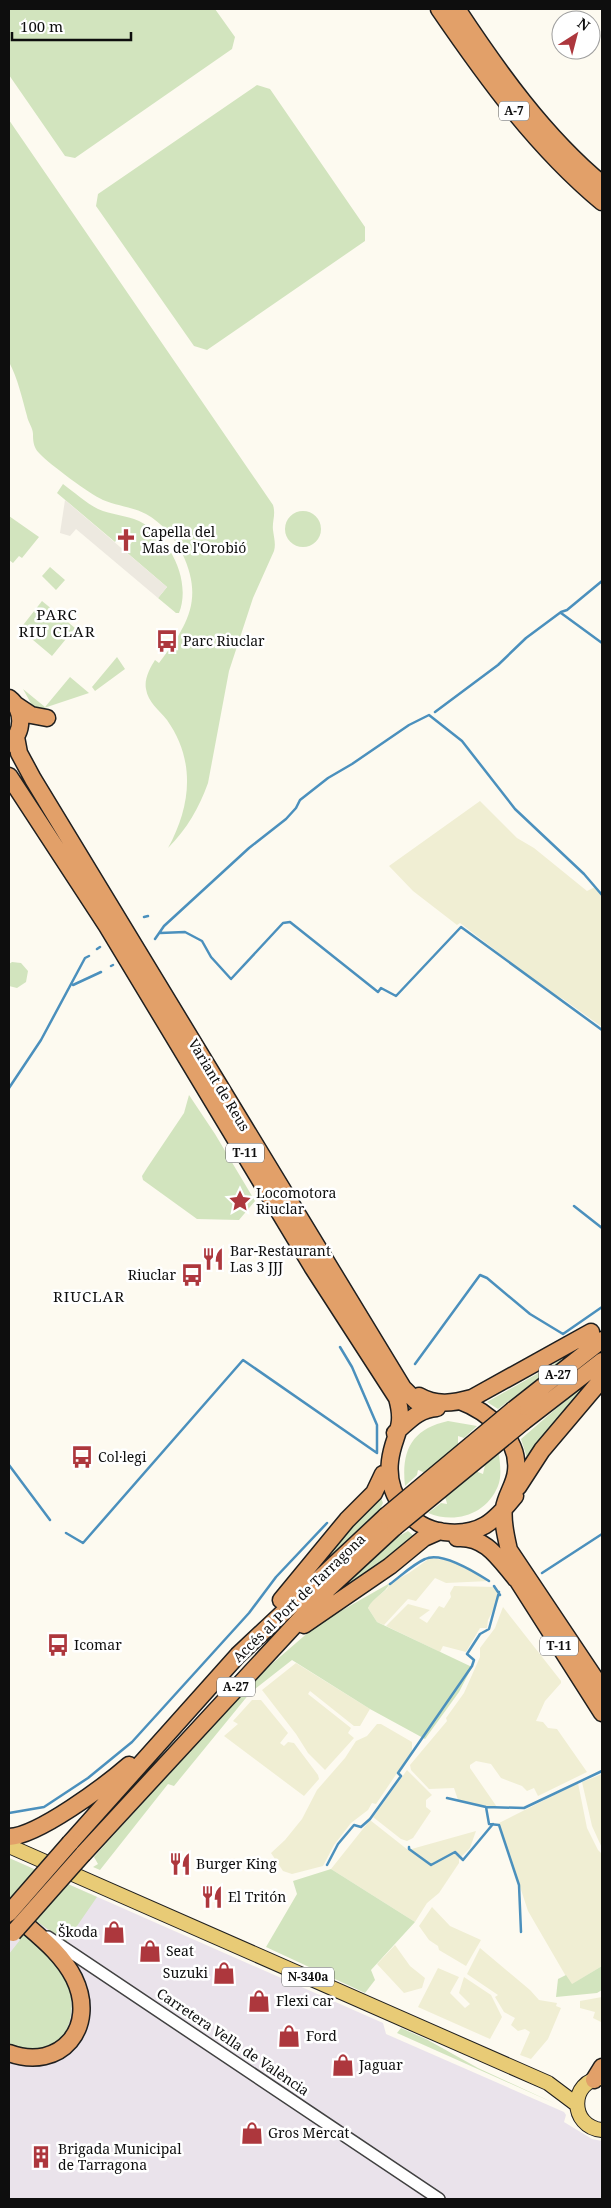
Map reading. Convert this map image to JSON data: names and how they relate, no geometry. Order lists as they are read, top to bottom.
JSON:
{
  "streets": {
    "highway": [
      "A-7",
      "Variant de Reus",
      "T-11",
      "A-27",
      "Accés al Port de Tarragona"
    ],
    "main road": ["N-340a"],
    "street": ["Carretera Vella de València"]
  },
  "crossings": [
    ["Variant de Reus", "T-11"],
    ["Accés al Port de Tarragona", "Carretera Vella de València"]
  ],
  "districts": ["PARC RIU CLAR", "RIUCLAR"],
  "places": {
    "church": ["Capella del Mas de l'Orobió"],
    "bus stop": [
      "Parc Riuclar",
      "Riuclar",
      "Col·legi",
      "Icomar"
    ],
    "place": ["Locomotora Riuclar"],
    "restaurant": ["Bar-Restaurant Las 3 JJJ", "Burger King", "El Tritón"],
    "shop": [
      "Škoda",
      "Seat",
      "Suzuki",
      "Flexi car",
      "Ford",
      "Jaguar",
      "Gros Mercat"
    ],
    "building": ["Brigada Municipal de Tarragona"]
  },
  "scale_bar": "100 m",
  "north": "top right"
}
